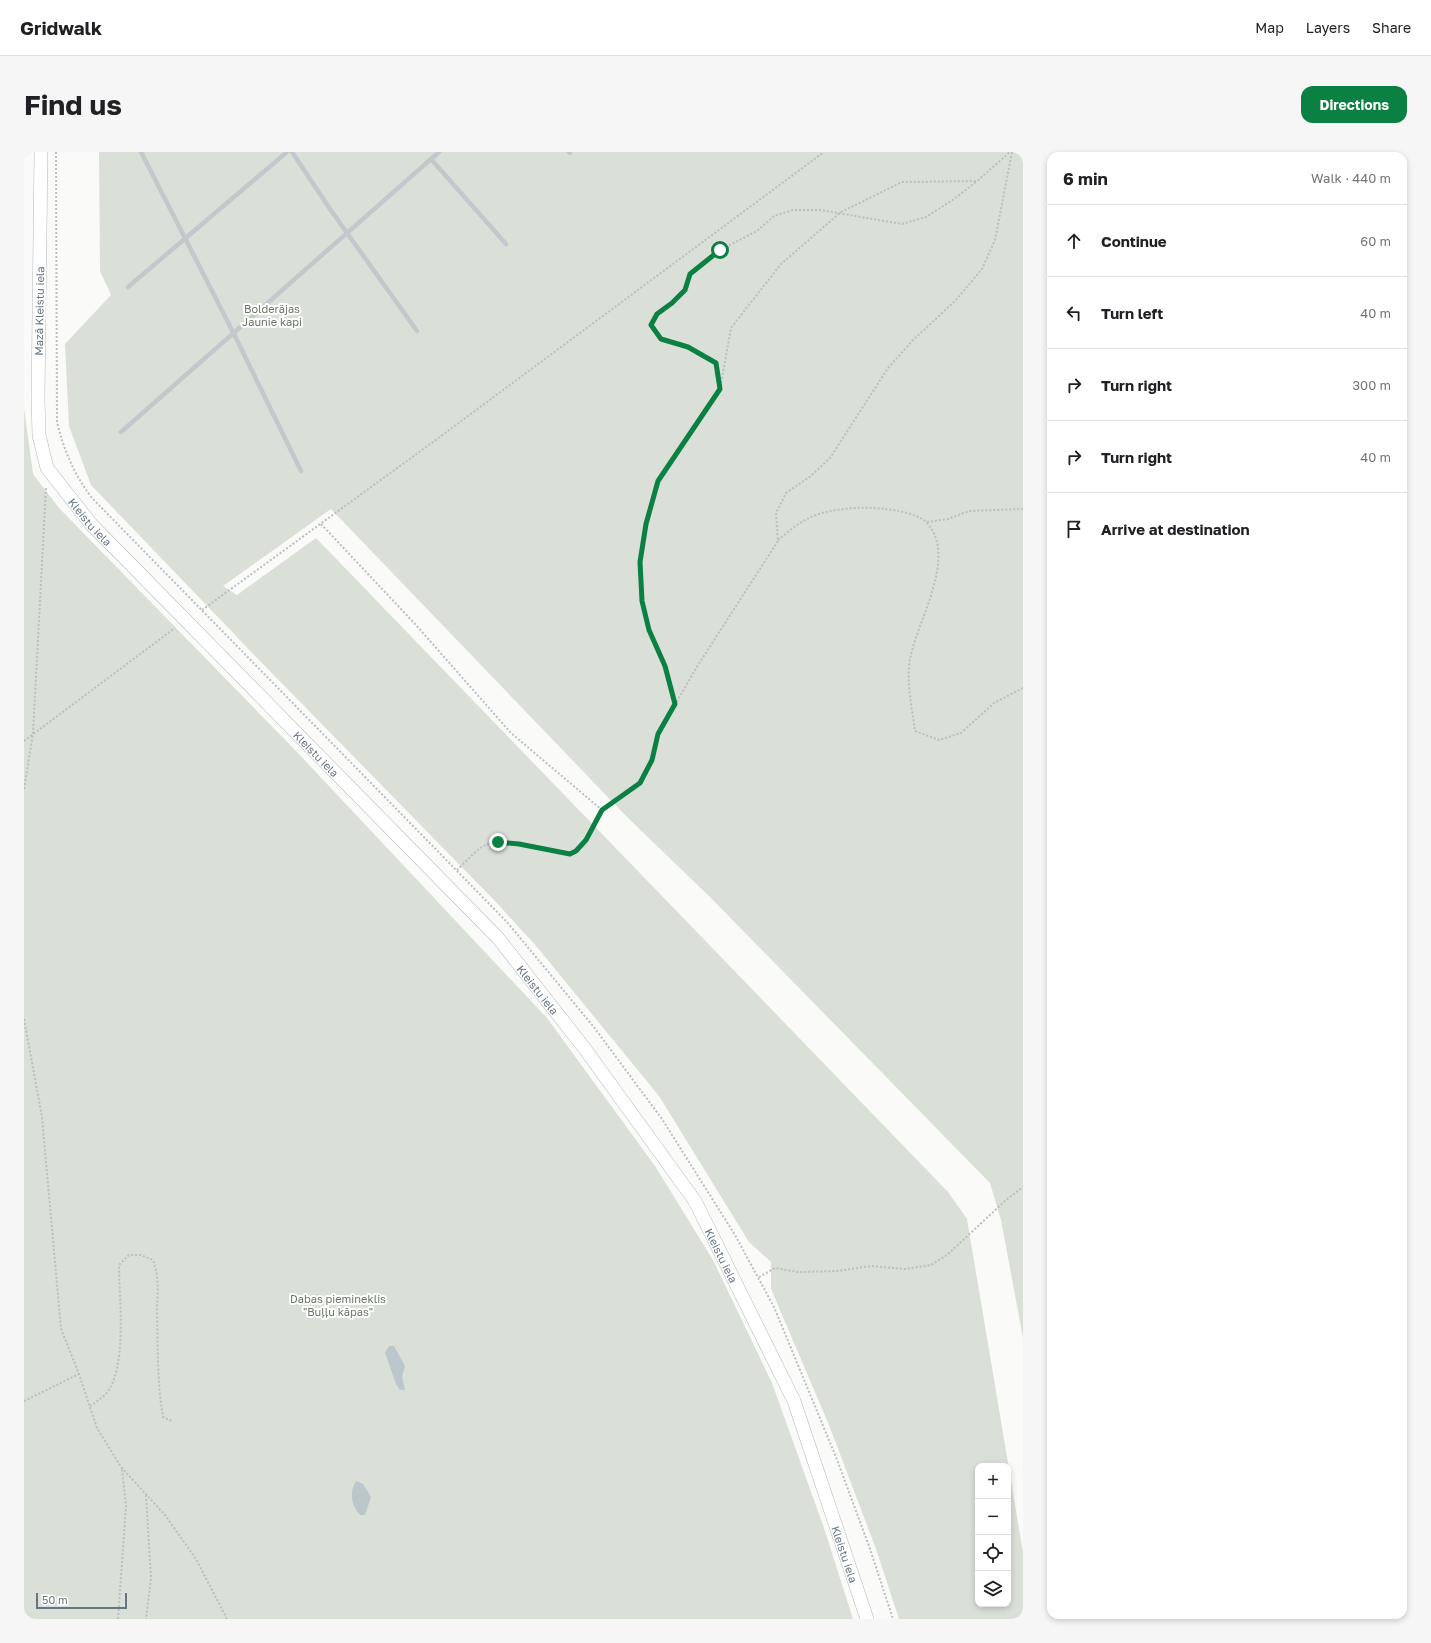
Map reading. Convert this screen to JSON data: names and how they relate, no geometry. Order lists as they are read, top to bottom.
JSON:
{
  "streets": {
    "main road": ["Mazā Kleistu iela", "Kleistu iela"]
  },
  "crossings": [
    ["Mazā Kleistu iela", "Kleistu iela"]
  ],
  "parks": ["Bolderājas Jaunie kapi", "Dabas piemineklis \"Buļļu kāpas\""],
  "scale_bar": "50 m",
  "page": {
    "header": "Gridwalk",
    "nav": ["Map", "Layers", "Share"],
    "buttons": "Directions",
    "title": "Find us",
    "heading": ["6 min", "Walk · 440 m"],
    "list": [
      ["Continue", "60 m"],
      ["Turn left", "40 m"],
      ["Turn right", "300 m"],
      ["Turn right", "40 m"],
      "Arrive at destination"
    ],
    "map_buttons": ["+", "−"],
    "scale": "50 m"
  }
}
